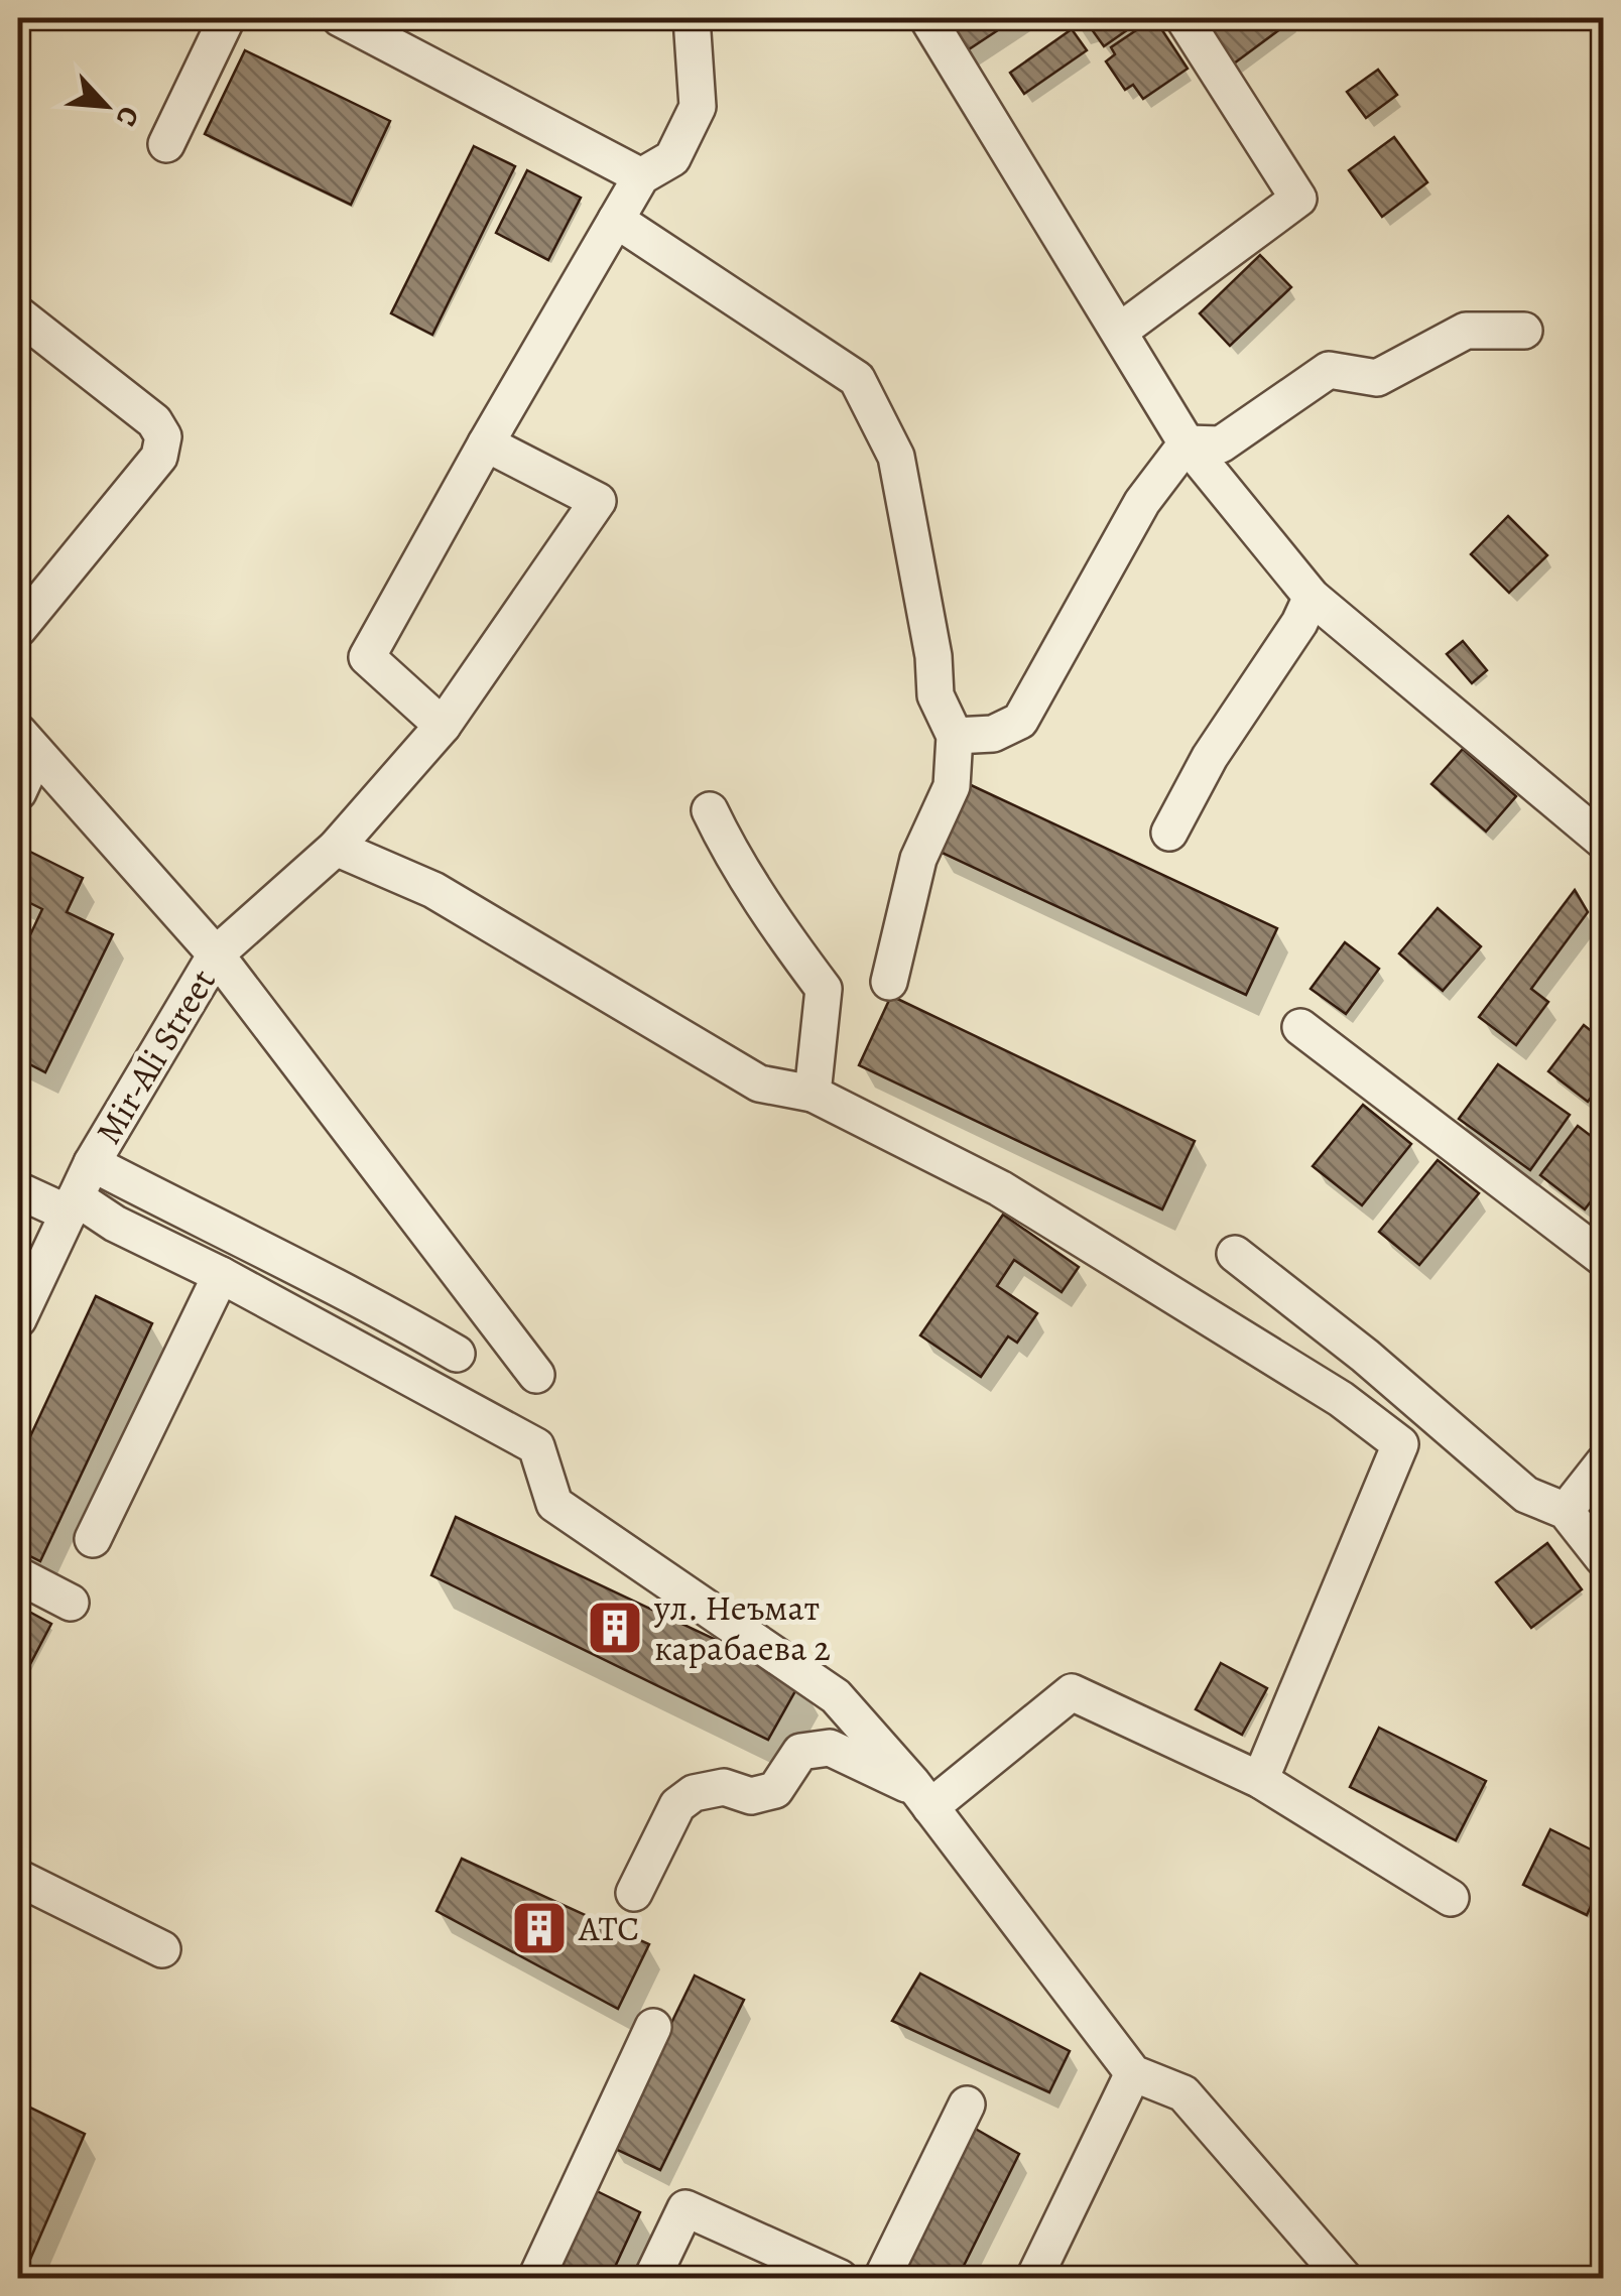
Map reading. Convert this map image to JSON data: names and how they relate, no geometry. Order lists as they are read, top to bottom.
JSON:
{
  "streets": {
    "street": ["Mir-Ali Street"]
  },
  "places": {
    "building": ["ул. Неъмат карабаева 2", "АТС"]
  },
  "north": "bottom right"
}
